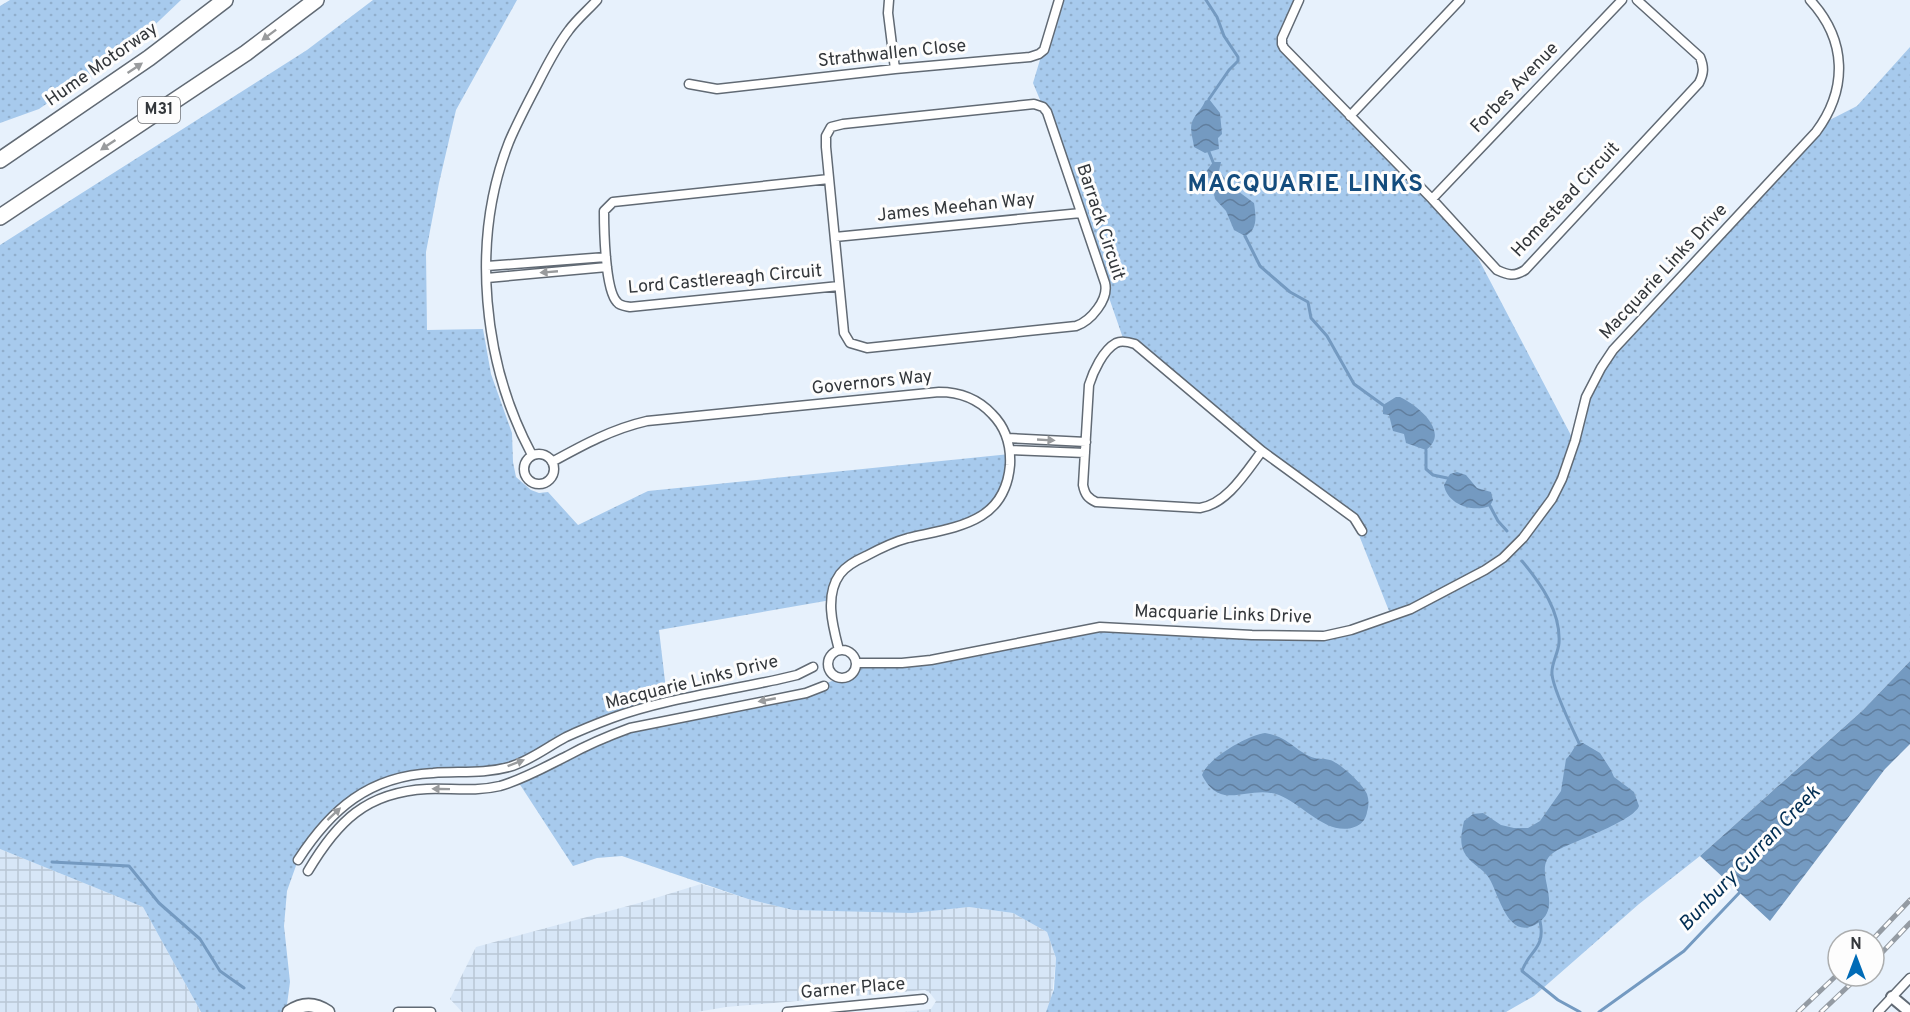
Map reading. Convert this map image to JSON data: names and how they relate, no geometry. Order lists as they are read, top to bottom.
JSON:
{
  "streets": {
    "highway": ["Hume Motorway", "M31"],
    "street": [
      "Strathwallen Close",
      "Forbes Avenue",
      "Homestead Circuit",
      "James Meehan Way",
      "Barrack Circuit",
      "Macquarie Links Drive",
      "Lord Castlereagh Circuit",
      "Governors Way",
      "Garner Place"
    ]
  },
  "crossings": [
    ["Forbes Avenue", "Homestead Circuit"],
    ["James Meehan Way", "Barrack Circuit"],
    ["Barrack Circuit", "Lord Castlereagh Circuit"],
    ["Macquarie Links Drive", "Governors Way"]
  ],
  "districts": ["MACQUARIE LINKS"],
  "water": ["Bunbury Curran Creek"],
  "north": "top"
}
